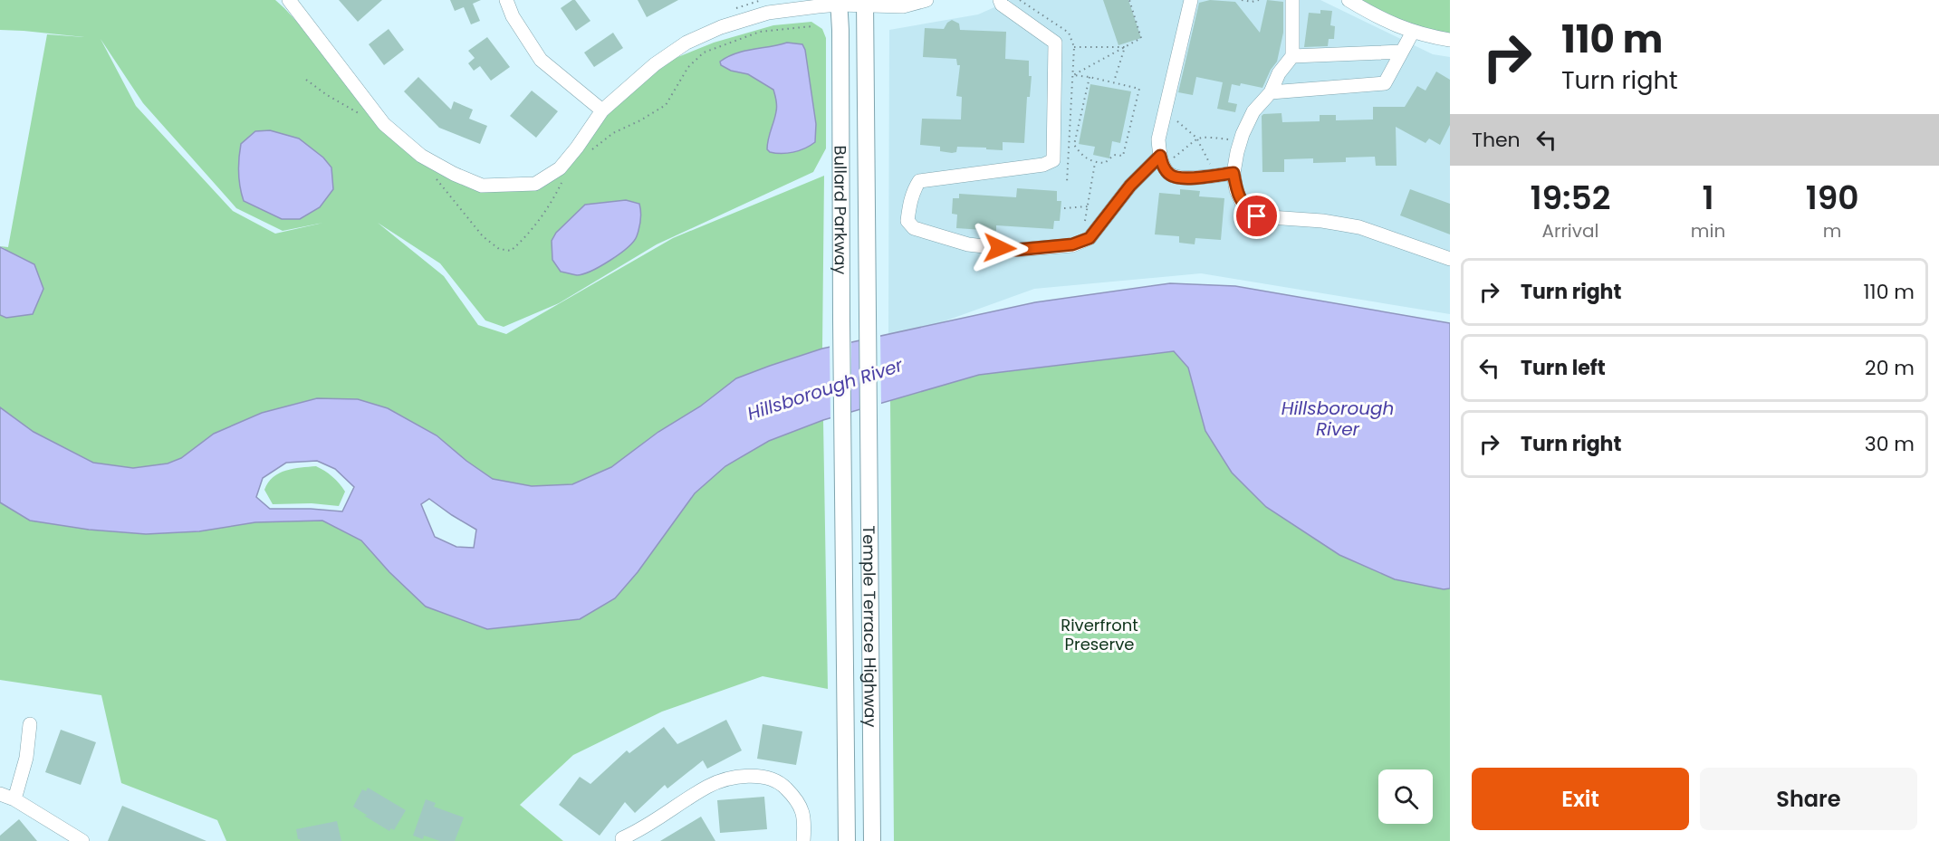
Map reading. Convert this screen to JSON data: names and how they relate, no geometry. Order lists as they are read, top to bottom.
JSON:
{
  "streets": {
    "main road": ["Bullard Parkway", "Temple Terrace Highway"]
  },
  "crossings": [
    ["Bullard Parkway", "Temple Terrace Highway"]
  ],
  "water": ["Hillsborough River"],
  "parks": ["Riverfront Preserve"],
  "page": {
    "turn": ["110 m", "Turn right"],
    "then": "Then",
    "eta": [
      "19:52",
      "Arrival",
      "1",
      "min",
      "190",
      "m"
    ],
    "list": [
      {
        "name": "Turn right",
        "value": "110 m"
      },
      {
        "name": "Turn left",
        "value": "20 m"
      },
      {
        "name": "Turn right",
        "value": "30 m"
      }
    ],
    "buttons": ["Exit", "Share"]
  }
}
